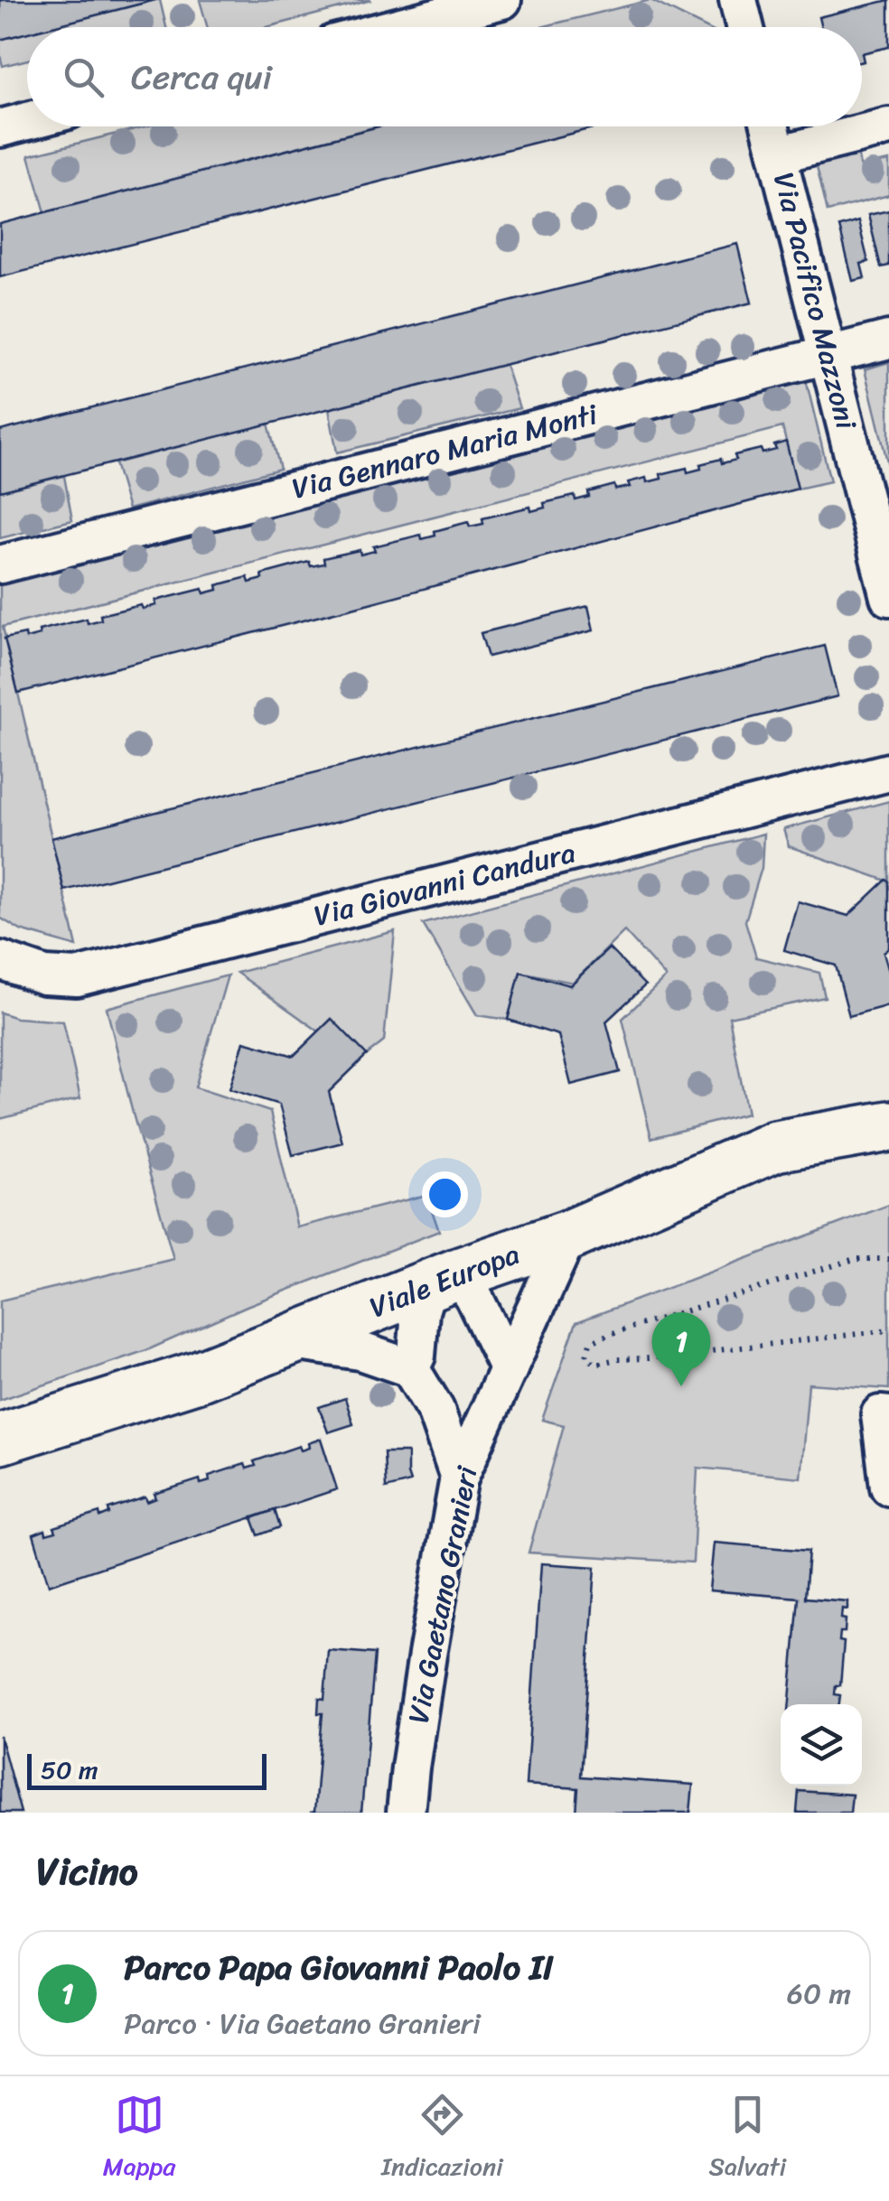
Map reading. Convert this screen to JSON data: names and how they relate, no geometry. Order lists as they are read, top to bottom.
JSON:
{
  "streets": {
    "main road": ["Viale Europa"],
    "street": [
      "Via Pacifico Mazzoni",
      "Via Gennaro Maria Monti",
      "Via Giovanni Candura",
      "Via Gaetano Granieri"
    ]
  },
  "crossings": [
    ["Via Pacifico Mazzoni", "Via Gennaro Maria Monti"],
    ["Viale Europa", "Via Gaetano Granieri"]
  ],
  "scale_bar": "50 m",
  "page": {
    "search": "Cerca qui",
    "pins": "1",
    "scale": "50 m",
    "heading": "Vicino",
    "list": [
      {
        "mark": "1",
        "name": "Parco Papa Giovanni Paolo II",
        "note": "Parco · Via Gaetano Granieri",
        "value": "60 m"
      }
    ],
    "nav": ["Mappa", "Indicazioni", "Salvati"]
  }
}
